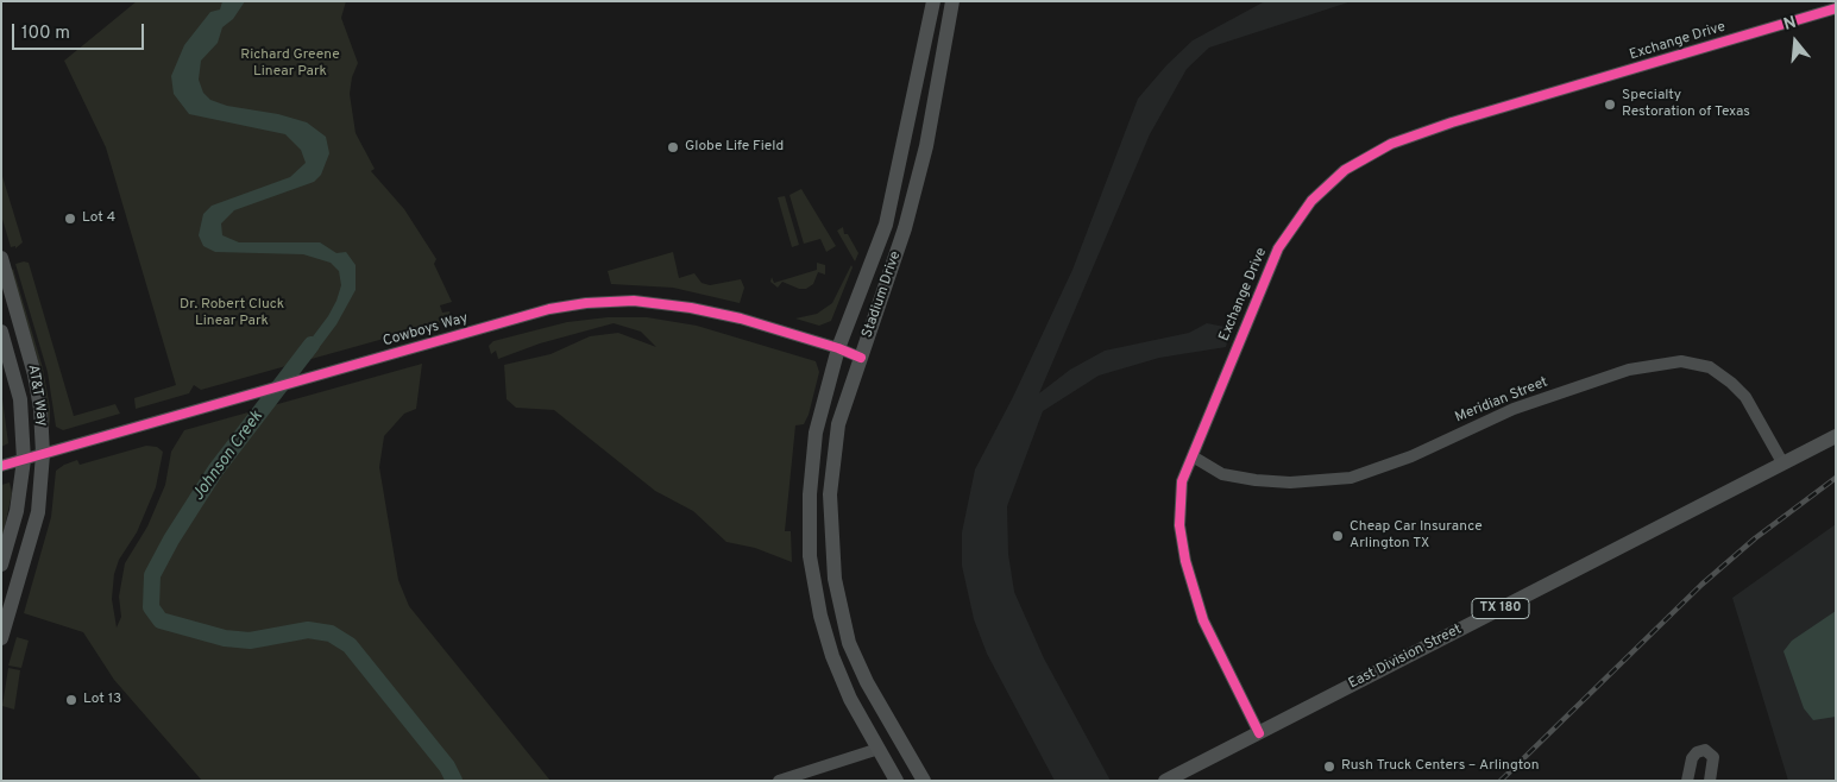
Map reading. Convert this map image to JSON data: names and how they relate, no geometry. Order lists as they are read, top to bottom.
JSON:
{
  "streets": {
    "main road": [
      "Stadium Drive",
      "AT&T Way",
      "TX 180",
      "East Division Street"
    ],
    "street": ["Exchange Drive", "Cowboys Way", "Meridian Street"]
  },
  "crossings": [
    ["Exchange Drive", "Meridian Street"],
    ["Exchange Drive", "East Division Street"],
    ["Stadium Drive", "Cowboys Way"],
    ["Cowboys Way", "AT&T Way"],
    ["Meridian Street", "East Division Street"]
  ],
  "water": ["Johnson Creek"],
  "parks": ["Richard Greene Linear Park", "Dr. Robert Cluck Linear Park"],
  "places": [
    "Specialty Restoration of Texas",
    "Globe Life Field",
    "Lot 4",
    "Cheap Car Insurance Arlington TX",
    "Lot 13",
    "Rush Truck Centers – Arlington"
  ],
  "scale_bar": "100 m",
  "north": "top"
}
